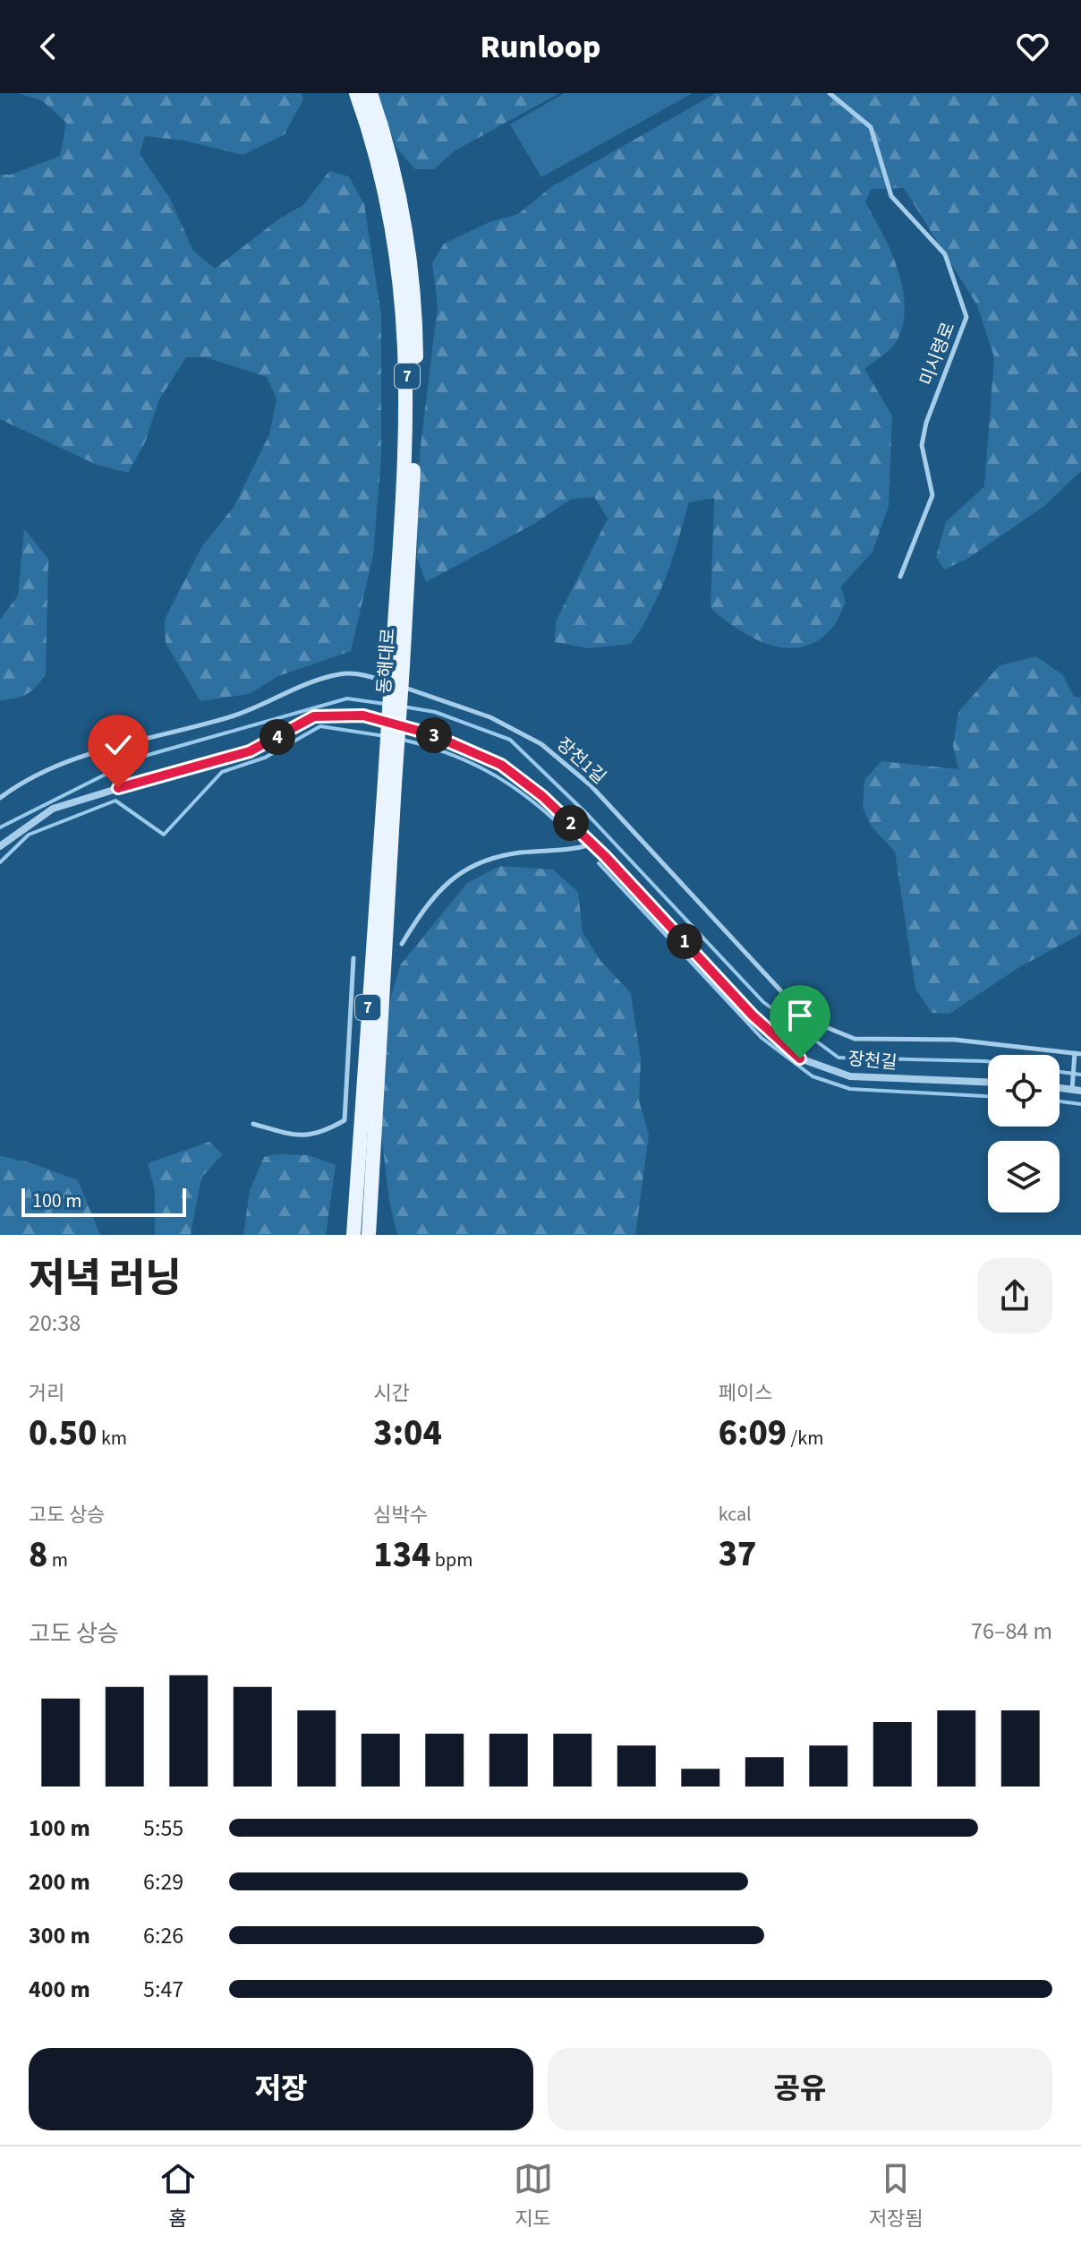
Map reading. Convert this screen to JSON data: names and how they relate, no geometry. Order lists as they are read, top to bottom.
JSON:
{
  "streets": {
    "main road": ["7", "동해대로"],
    "street": ["장천길"],
    "lane": ["미시령로", "장천1길"]
  },
  "crossings": [
    ["7", "동해대로"]
  ],
  "scale_bar": "100 m",
  "page": {
    "header": "Runloop",
    "pins": [
      "3",
      "4",
      "2",
      "1"
    ],
    "scale": "100 m",
    "heading": ["저녁 러닝", "20:38"],
    "stats": [
      ["거리", "0.50 km"],
      ["시간", "3:04"],
      ["페이스", "6:09 /km"],
      ["고도 상승", "8 m"],
      ["심박수", "134 bpm"],
      ["kcal", "37"]
    ],
    "chart": ["고도 상승", "76–84 m"],
    "list": [
      {
        "name": "100 m",
        "note": "5:55"
      },
      {
        "name": "200 m",
        "note": "6:29"
      },
      {
        "name": "300 m",
        "note": "6:26"
      },
      {
        "name": "400 m",
        "note": "5:47"
      }
    ],
    "buttons": ["저장", "공유"],
    "tabs": ["홈", "지도", "저장됨"]
  }
}
